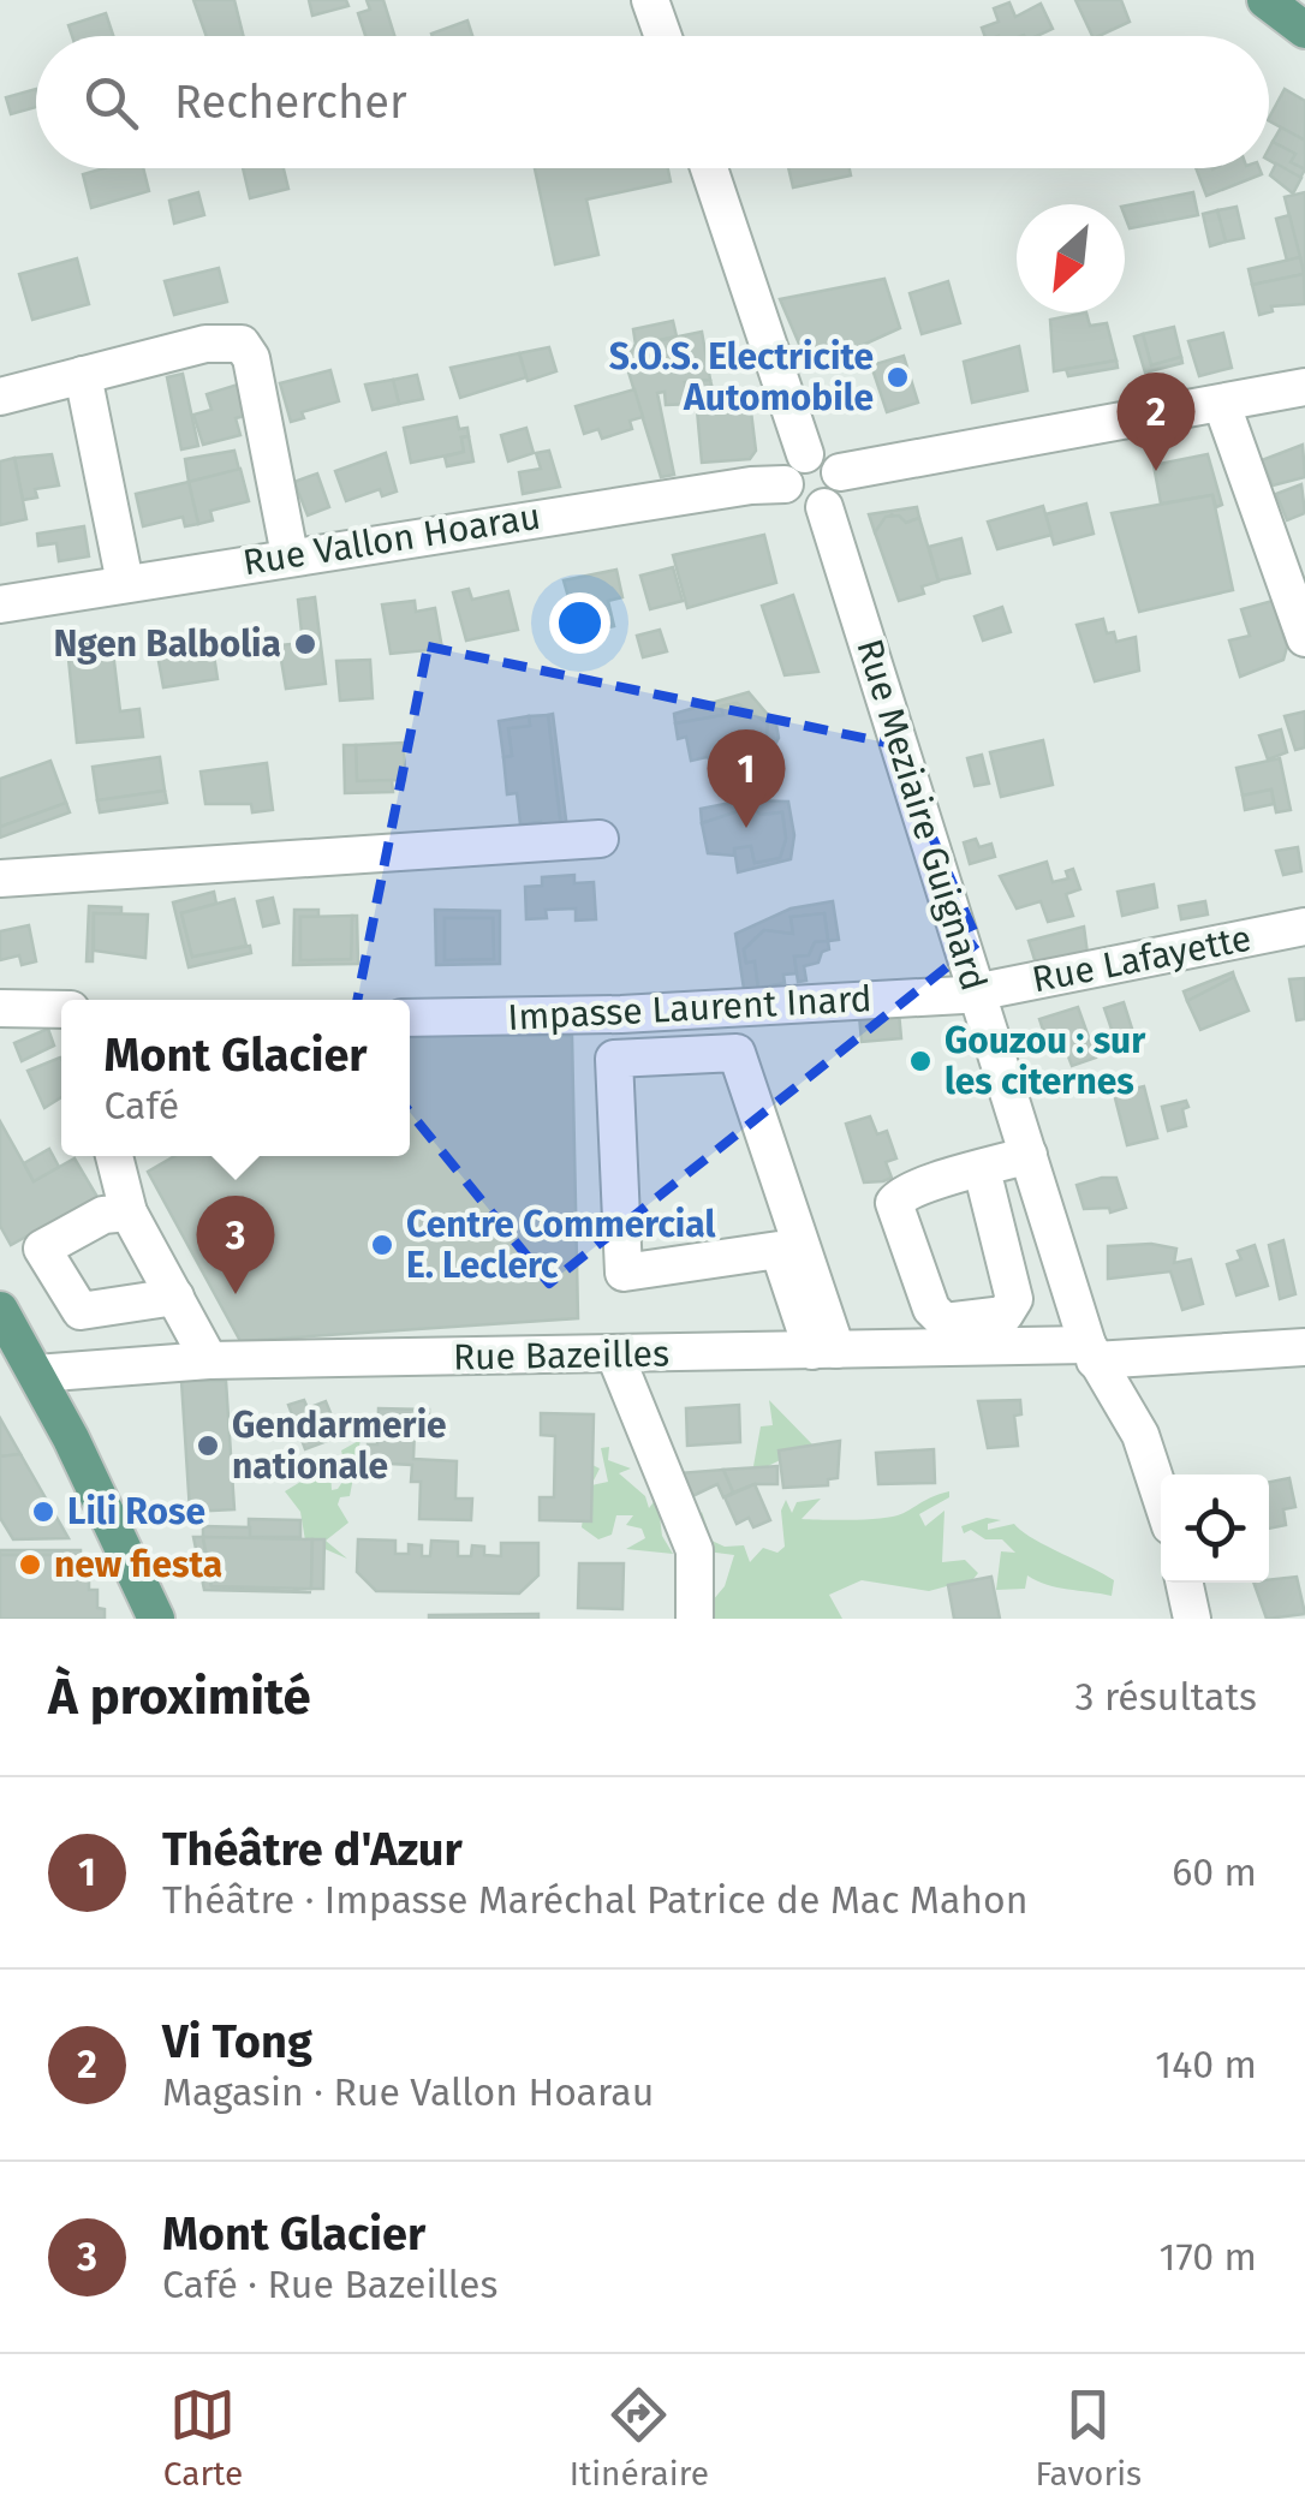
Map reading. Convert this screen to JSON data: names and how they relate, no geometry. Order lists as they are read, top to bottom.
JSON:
{
  "streets": {
    "street": [
      "Rue Vallon Hoarau",
      "Rue Meziaire Guignard",
      "Rue Lafayette",
      "Impasse Laurent Inard",
      "Rue Bazeilles"
    ]
  },
  "crossings": [
    ["Rue Vallon Hoarau", "Rue Meziaire Guignard"],
    ["Rue Meziaire Guignard", "Rue Lafayette"],
    ["Rue Meziaire Guignard", "Impasse Laurent Inard"],
    ["Rue Meziaire Guignard", "Rue Bazeilles"],
    ["Rue Lafayette", "Impasse Laurent Inard"]
  ],
  "places": [
    "S.O.S. Electricite Automobile",
    "Ngen Balbolia",
    "Gouzou : sur les citernes",
    "Centre Commercial E. Leclerc",
    "Gendarmerie nationale",
    "Lili Rose",
    "new fiesta"
  ],
  "north": "bottom left",
  "page": {
    "search": "Rechercher",
    "pins": ["2", "1", "3"],
    "popup": ["Mont Glacier", "Café"],
    "heading": ["À proximité", "3 résultats"],
    "list": [
      {
        "mark": "1",
        "name": "Théâtre d'Azur",
        "note": "Théâtre · Impasse Maréchal Patrice de Mac Mahon",
        "value": "60 m"
      },
      {
        "mark": "2",
        "name": "Vi Tong",
        "note": "Magasin · Rue Vallon Hoarau",
        "value": "140 m"
      },
      {
        "mark": "3",
        "name": "Mont Glacier",
        "note": "Café · Rue Bazeilles",
        "value": "170 m"
      }
    ],
    "nav": ["Carte", "Itinéraire", "Favoris"]
  }
}
